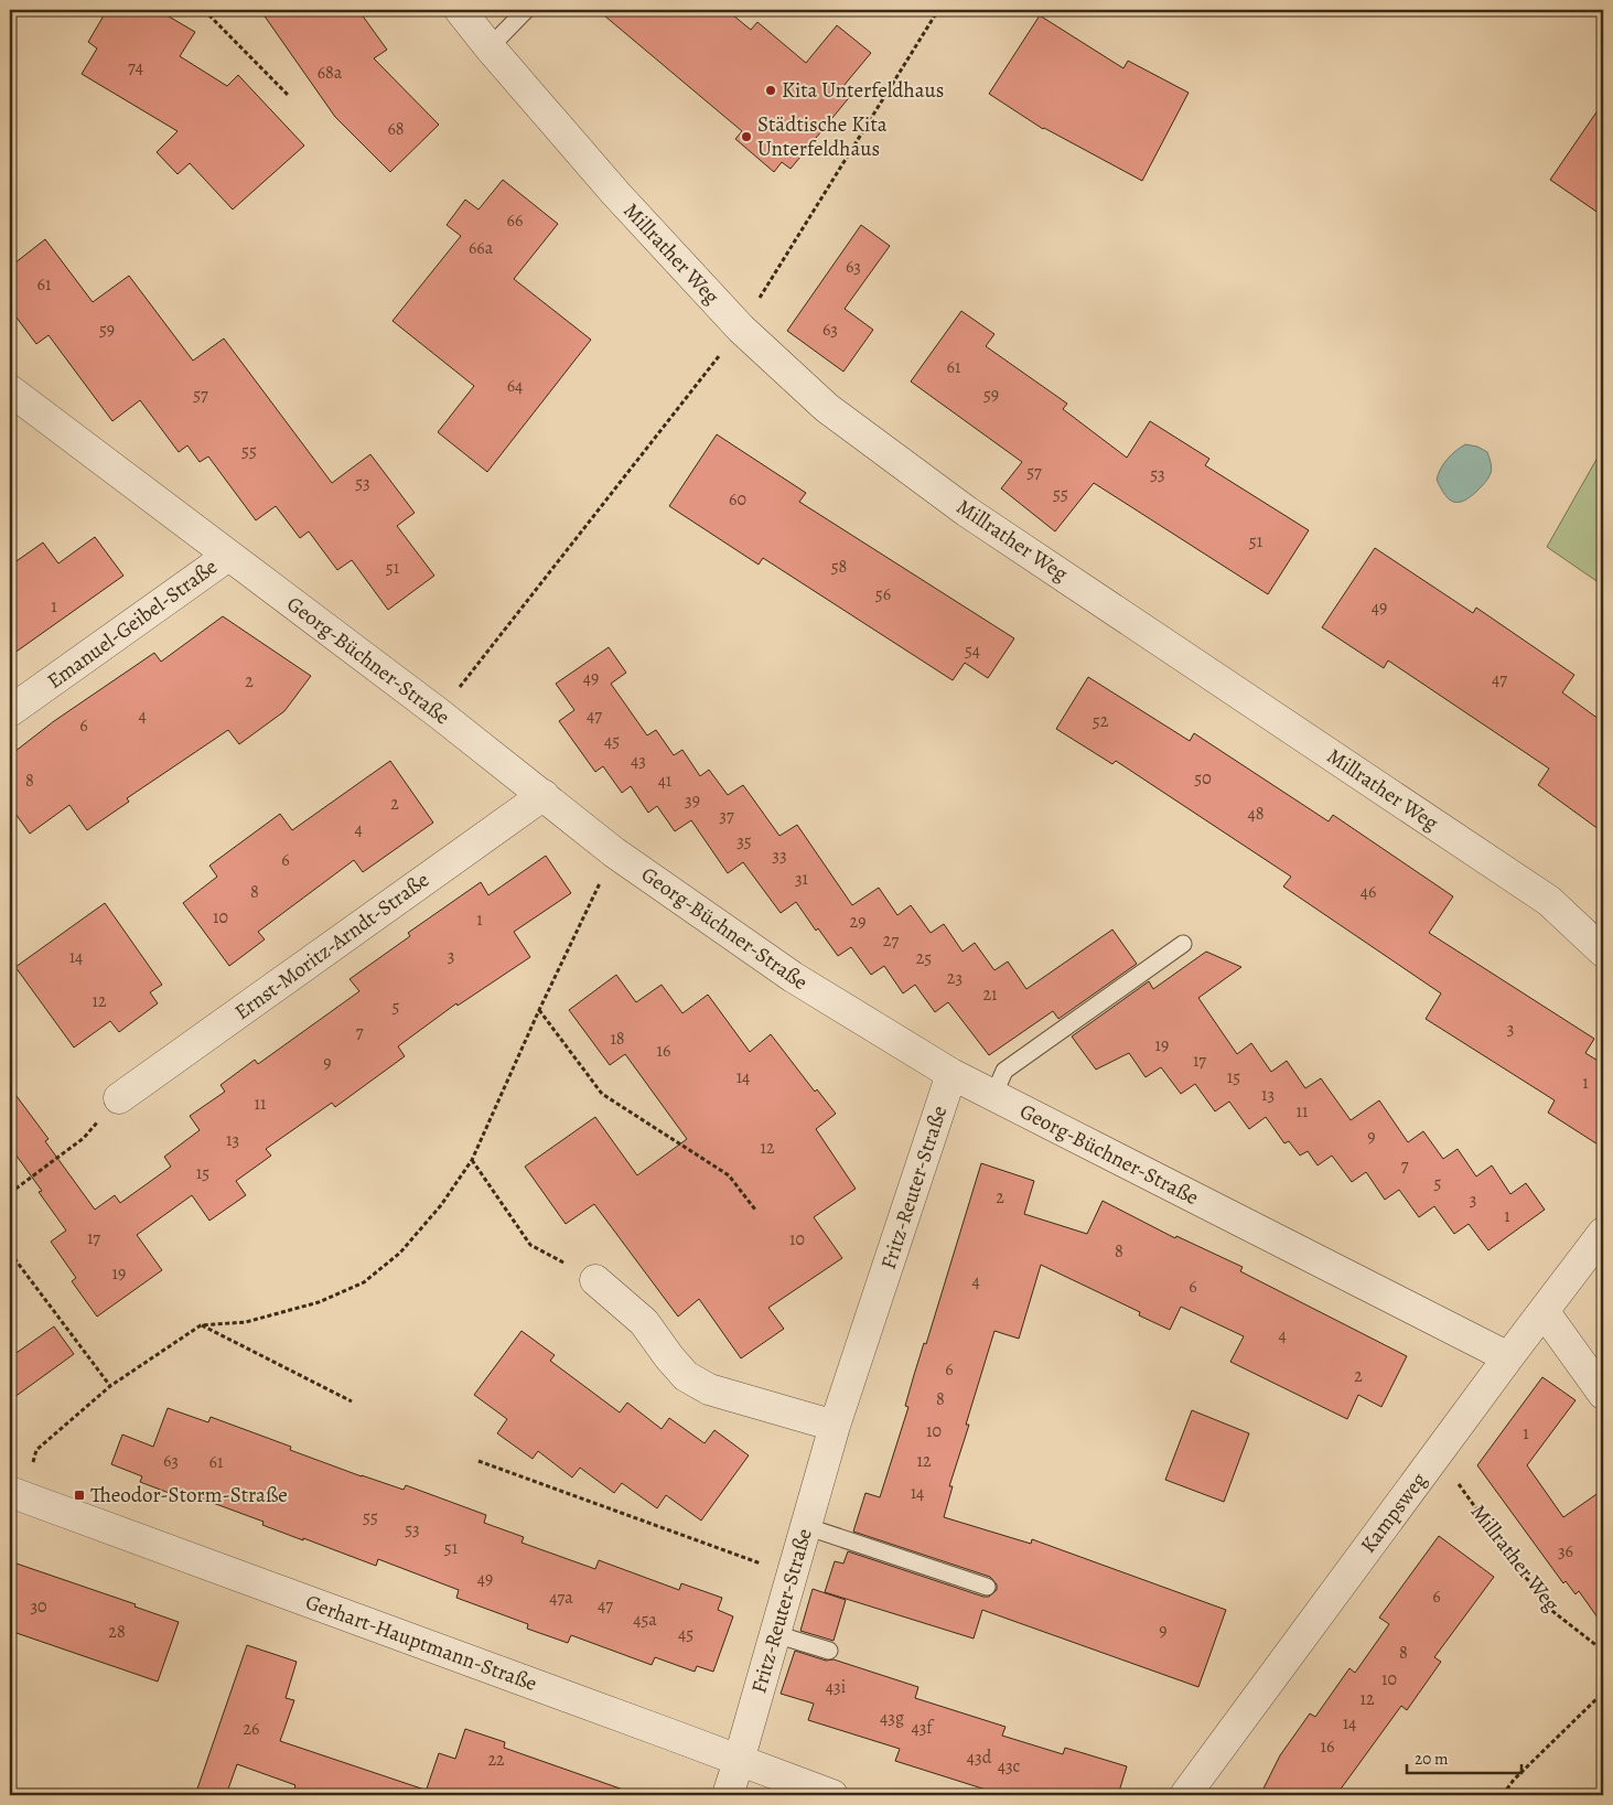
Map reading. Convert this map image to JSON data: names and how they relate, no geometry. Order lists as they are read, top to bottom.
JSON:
{
  "streets": {
    "street": [
      "Millrather Weg",
      "Emanuel-Geibel-Straße",
      "Georg-Büchner-Straße",
      "Ernst-Moritz-Arndt-Straße",
      "Fritz-Reuter-Straße",
      "Kampsweg",
      "Gerhart-Hauptmann-Straße"
    ]
  },
  "crossings": [
    ["Millrather Weg", "Kampsweg"],
    ["Emanuel-Geibel-Straße", "Georg-Büchner-Straße"],
    ["Georg-Büchner-Straße", "Ernst-Moritz-Arndt-Straße"],
    ["Georg-Büchner-Straße", "Fritz-Reuter-Straße"],
    ["Georg-Büchner-Straße", "Kampsweg"],
    ["Fritz-Reuter-Straße", "Gerhart-Hauptmann-Straße"]
  ],
  "places": {
    "other": ["Kita Unterfeldhaus", "Städtische Kita Unterfeldhaus"],
    "transit": ["Theodor-Storm-Straße"]
  },
  "house_numbers": [
    "74",
    "68a",
    "68",
    "66",
    "66a",
    "63",
    "61",
    "59",
    "63",
    "61",
    "64",
    "57",
    "59",
    "55",
    "57",
    "53",
    "53",
    "55",
    "60",
    "51",
    "58",
    "51",
    "56",
    "1",
    "49",
    "54",
    "49",
    "47",
    "2",
    "4",
    "47",
    "52",
    "6",
    "45",
    "43",
    "50",
    "8",
    "41",
    "39",
    "2",
    "48",
    "37",
    "4",
    "35",
    "33",
    "6",
    "31",
    "8",
    "46",
    "10",
    "1",
    "29",
    "27",
    "3",
    "14",
    "25",
    "23",
    "21",
    "12",
    "5",
    "3",
    "7",
    "18",
    "19",
    "16",
    "17",
    "9",
    "14",
    "15",
    "1",
    "13",
    "11",
    "11",
    "9",
    "13",
    "12",
    "7",
    "15",
    "5",
    "2",
    "3",
    "1",
    "17",
    "10",
    "8",
    "19",
    "4",
    "6",
    "4",
    "6",
    "2",
    "8",
    "10",
    "1",
    "63",
    "12",
    "61",
    "14",
    "55",
    "53",
    "51",
    "36",
    "49",
    "6",
    "47a",
    "47",
    "30",
    "45a",
    "9",
    "28",
    "45",
    "8",
    "10",
    "43i",
    "12",
    "43g",
    "14",
    "43f",
    "26",
    "16",
    "43d",
    "22",
    "43c"
  ],
  "scale_bar": "20 m"
}
